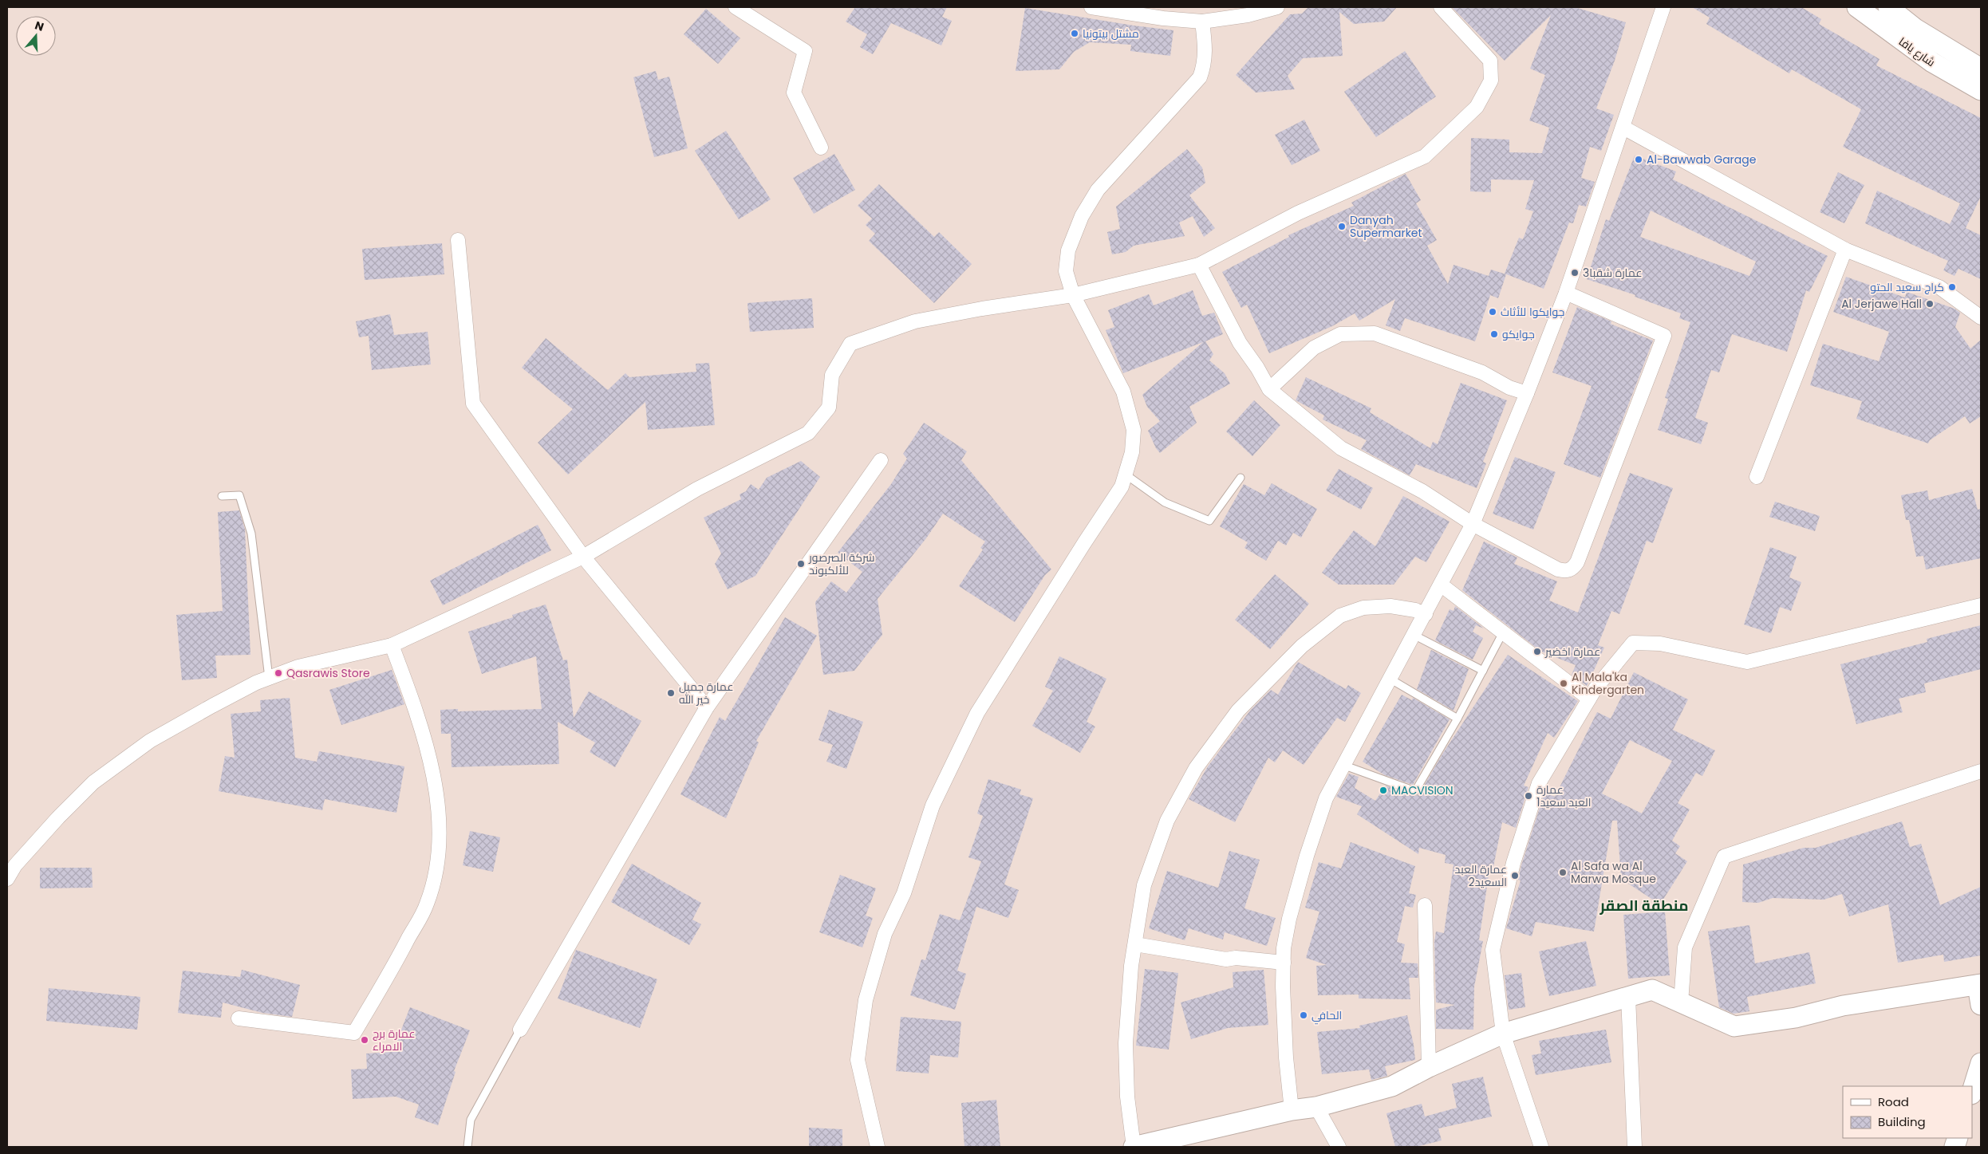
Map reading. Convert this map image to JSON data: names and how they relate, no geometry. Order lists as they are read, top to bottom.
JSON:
{
  "streets": {
    "street": ["شارع يافا"]
  },
  "districts": ["منطقة الصقر"],
  "places": [
    "مشتل بيتونيا",
    "Al-Bawwab Garage",
    "Danyah Supermarket",
    "عمارة شقبا3",
    "كراج سعيد الحتو",
    "Al Jerjawe Hall",
    "جوايكوا للأثاث",
    "جوايكو",
    "شركة الصرصور للألكبوند",
    "عمارة اخضير",
    "Qasrawis Store",
    "Al Mala'ka Kindergarten",
    "عمارة جميل خير الله",
    "MACVISION",
    "عمارة العبد سعيد1",
    "Al Safa wa Al Marwa Mosque",
    "عمارة العبد السعيد2",
    "الحافي",
    "عمارة برج الامراء"
  ],
  "legend": ["Road", "Building"],
  "north": "top"
}
